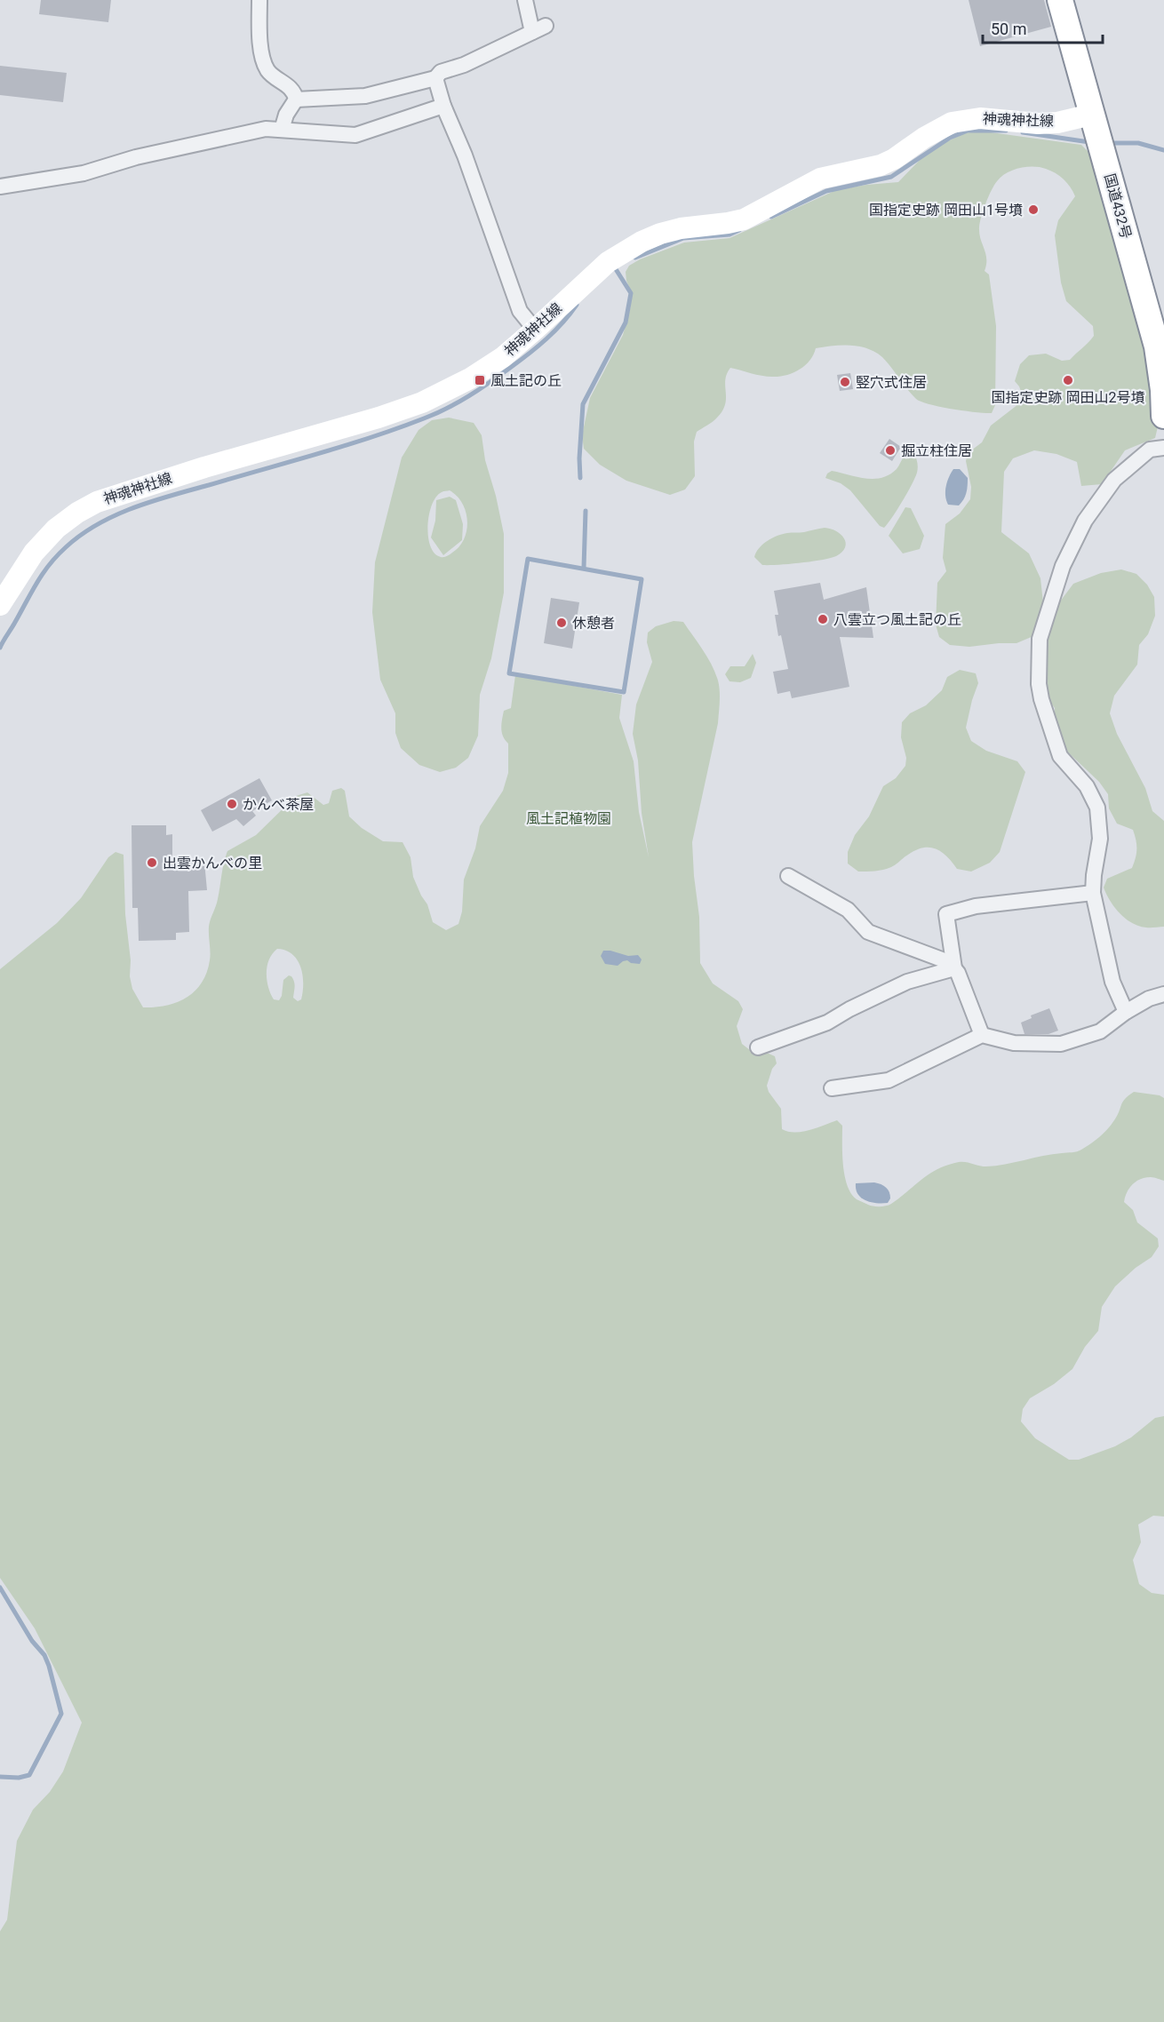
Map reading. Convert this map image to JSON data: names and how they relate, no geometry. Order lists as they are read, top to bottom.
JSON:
{
  "streets": {
    "highway": ["国道432号"],
    "main road": ["神魂神社線"]
  },
  "crossings": [
    ["神魂神社線", "国道432号"]
  ],
  "parks": ["風土記植物園"],
  "places": {
    "other": [
      "国指定史跡 岡田山1号墳",
      "国指定史跡 岡田山2号墳",
      "竪穴式住居",
      "掘立柱住居",
      "八雲立つ風土記の丘",
      "休憩者",
      "かんべ茶屋",
      "出雲かんべの里"
    ],
    "transit": ["風土記の丘"]
  },
  "scale_bar": "50 m"
}
